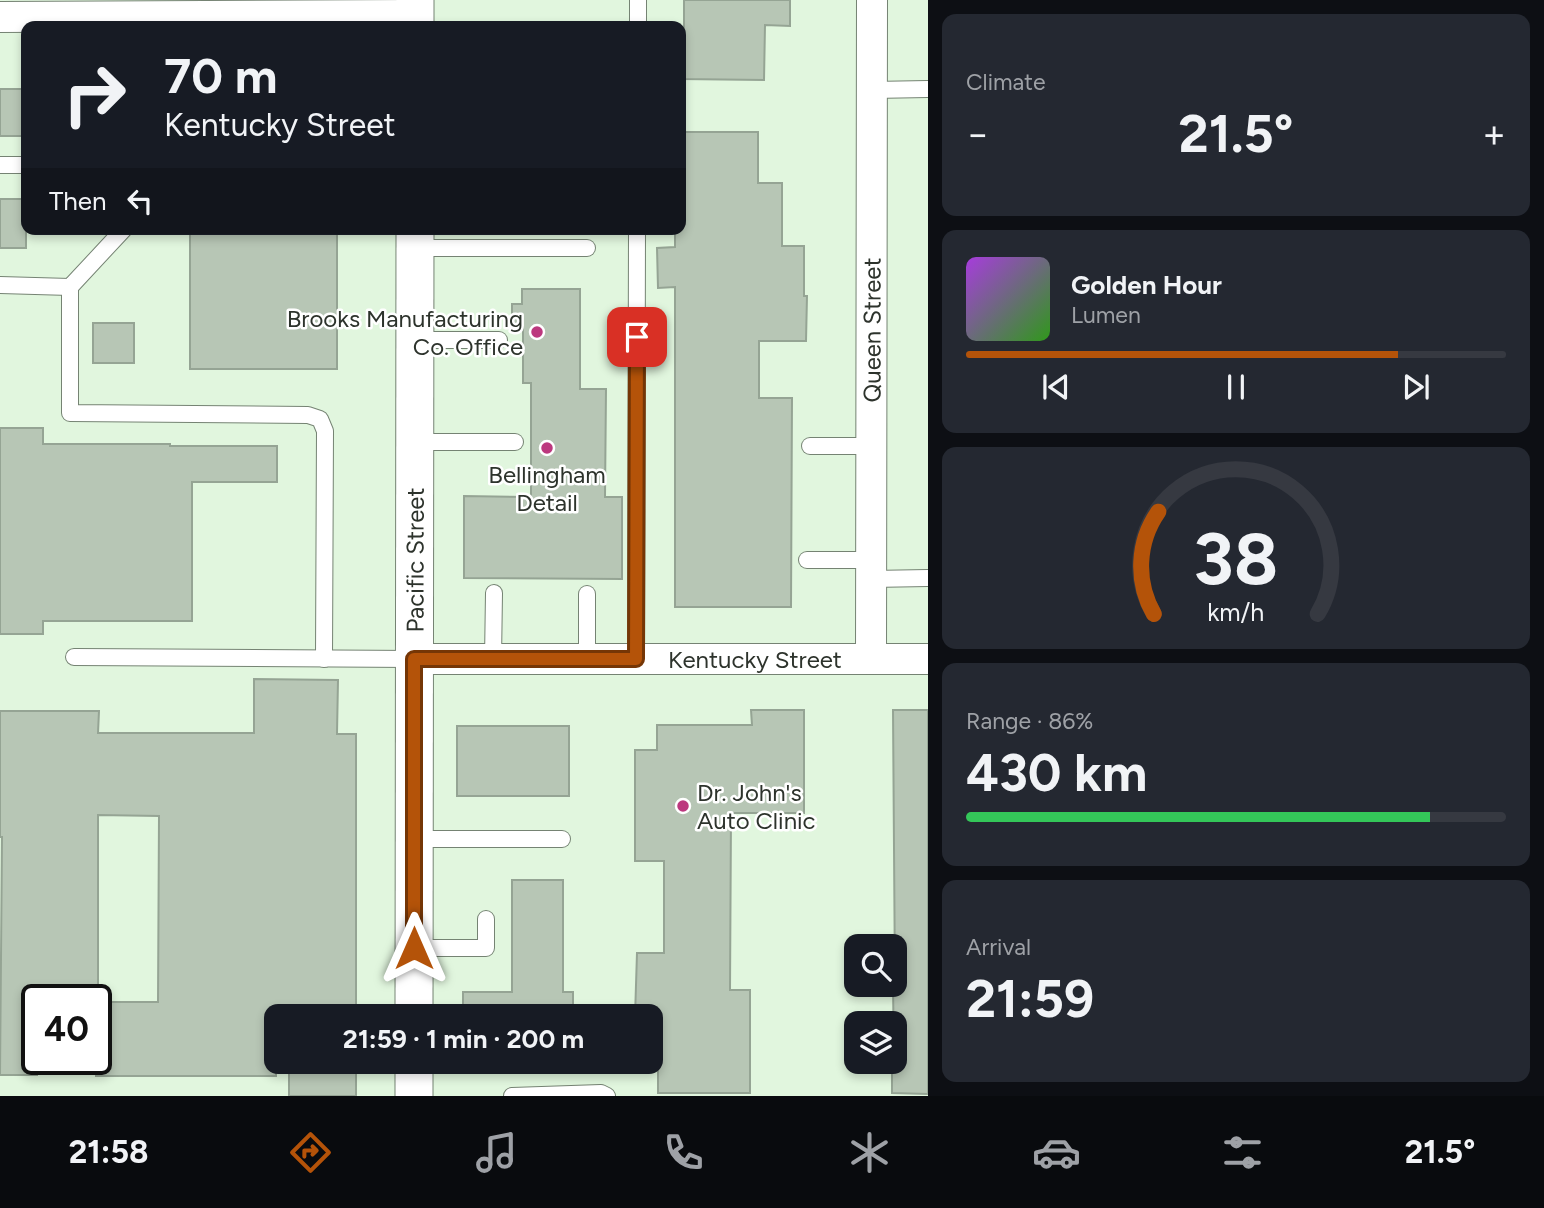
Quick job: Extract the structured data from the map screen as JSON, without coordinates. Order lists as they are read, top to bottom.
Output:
{
  "streets": {
    "street": ["Queen Street", "Pacific Street", "Kentucky Street"]
  },
  "crossings": [
    ["Queen Street", "Kentucky Street"],
    ["Pacific Street", "Kentucky Street"]
  ],
  "places": ["Brooks Manufacturing Co. Office", "Bellingham Detail", "Dr. John's Auto Clinic"],
  "page": {
    "tile": [
      "Climate",
      ["Range · 86%", "430 km"],
      ["Arrival", "21:59"]
    ],
    "turn": ["70 m", "Kentucky Street"],
    "heat": ["−", "21.5°", "+"],
    "then": "Then",
    "song": ["Golden Hour", "Lumen"],
    "limit": "40",
    "trip": "21:59 · 1 min · 200 m",
    "tabs": ["21:58", "21.5°"],
    "gauge": ["38", "km/h"]
  }
}
